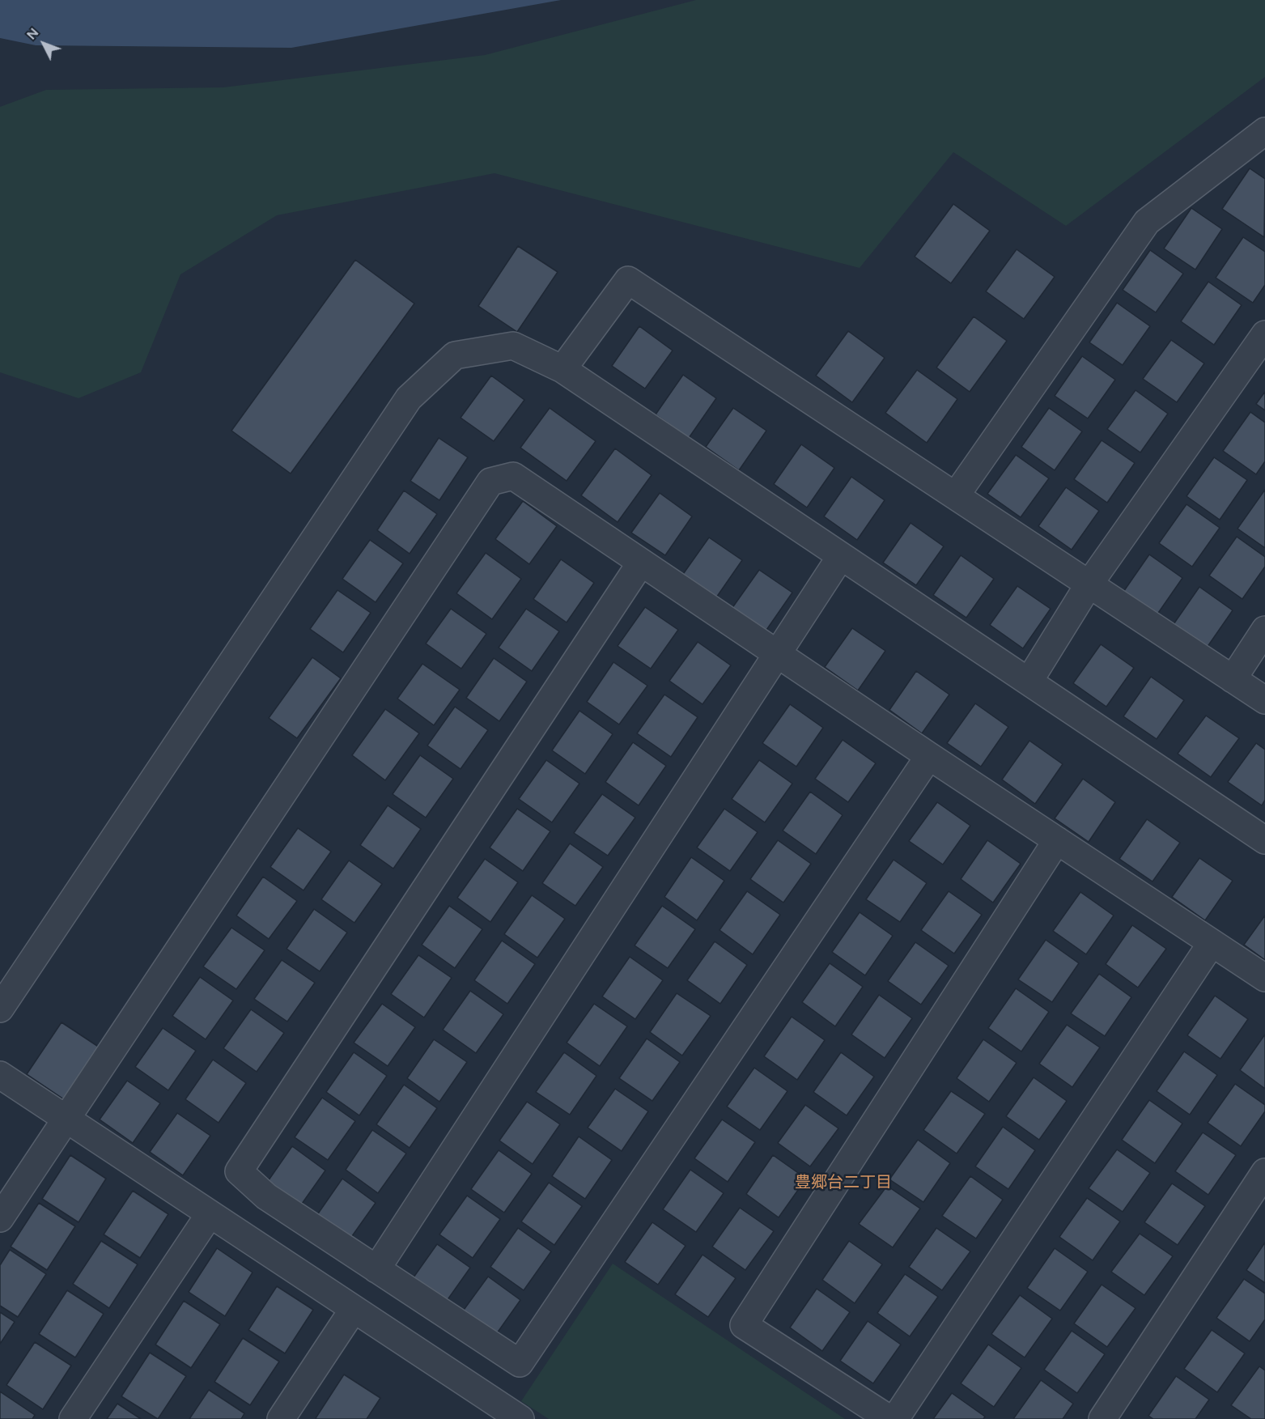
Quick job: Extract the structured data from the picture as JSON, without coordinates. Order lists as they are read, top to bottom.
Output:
{
  "districts": ["豊郷台二丁目"],
  "north": "top left"
}
